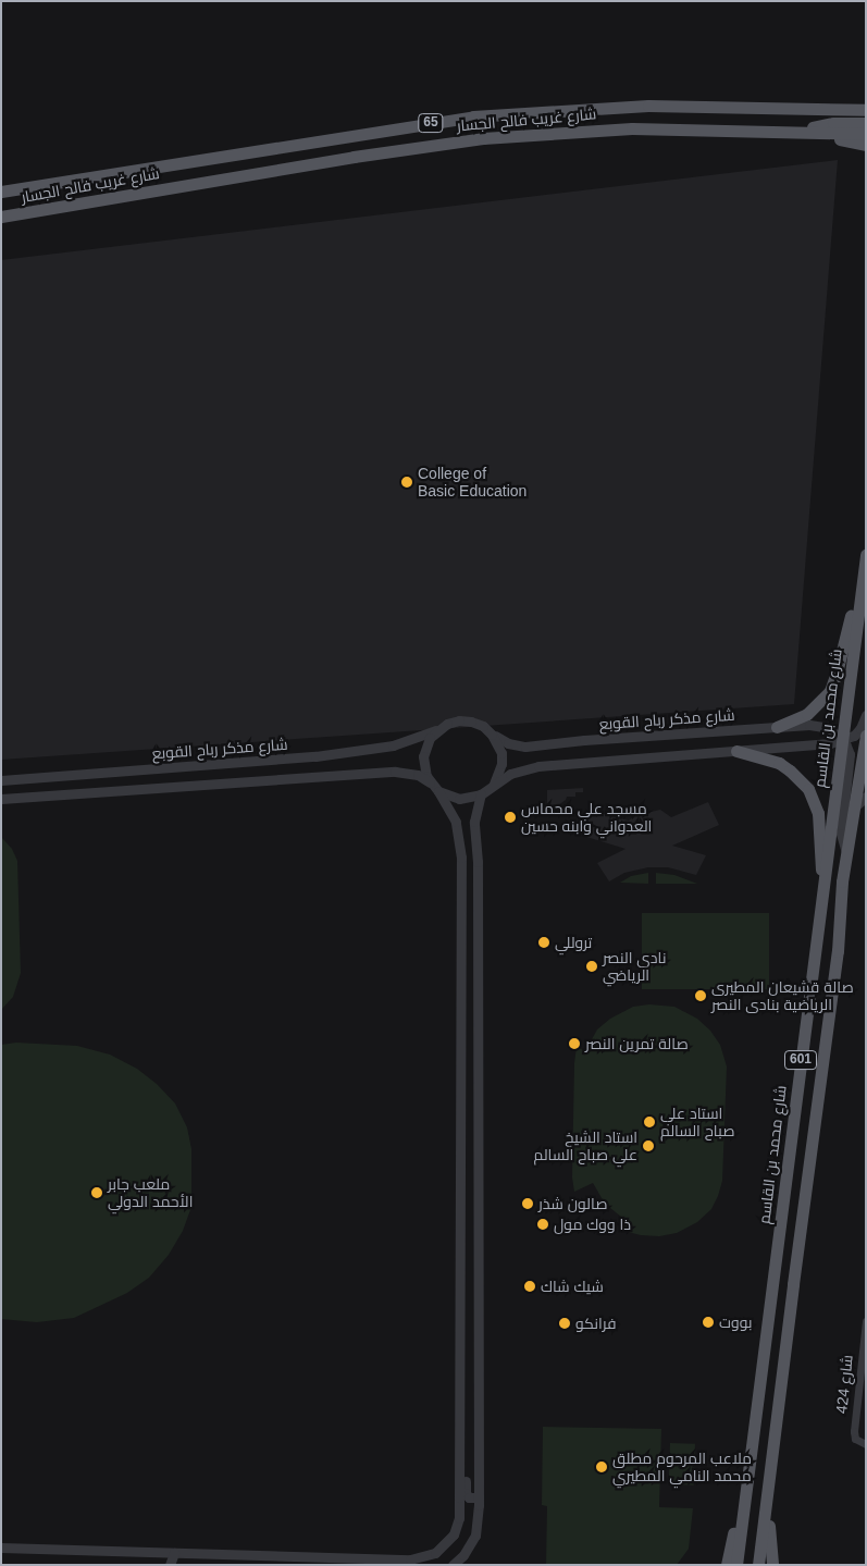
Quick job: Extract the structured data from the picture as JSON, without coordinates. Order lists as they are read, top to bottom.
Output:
{
  "streets": {
    "main road": [
      "شارع غريب فالح الجسار",
      "65",
      "شارع محمد بن القاسم",
      "601"
    ],
    "street": ["شارع مذكر رباح القوبع", "شارع 424"]
  },
  "crossings": [
    ["شارع محمد بن القاسم", "شارع مذكر رباح القوبع"]
  ],
  "places": [
    "College of Basic Education",
    "مسجد علي محماس العدواني وابنه حسين",
    "تروللي",
    "نادي النصر الرياضي",
    "صالة قشيعان المطيرى الرياضية بنادى النصر",
    "صالة تمرين النصر",
    "استاد علي صباح السالم",
    "استاد الشيخ علي صباح السالم",
    "ملعب جابر الأحمد الدولي",
    "صالون شذر",
    "ذا ووك مول",
    "شيك شاك",
    "بووت",
    "فرانكو",
    "ملاعب المرحوم مطلق محمد النامي المطيري"
  ]
}
